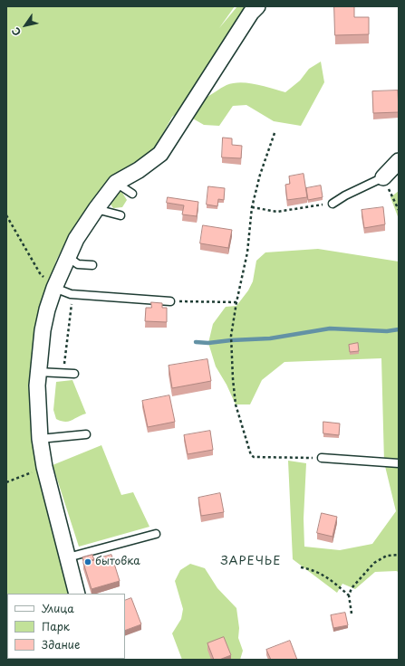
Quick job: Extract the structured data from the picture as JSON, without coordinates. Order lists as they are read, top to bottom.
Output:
{
  "districts": ["ЗАРЕЧЬЕ"],
  "places": ["бытовка"],
  "legend": ["Улица", "Парк", "Здание"],
  "north": "bottom left"
}
